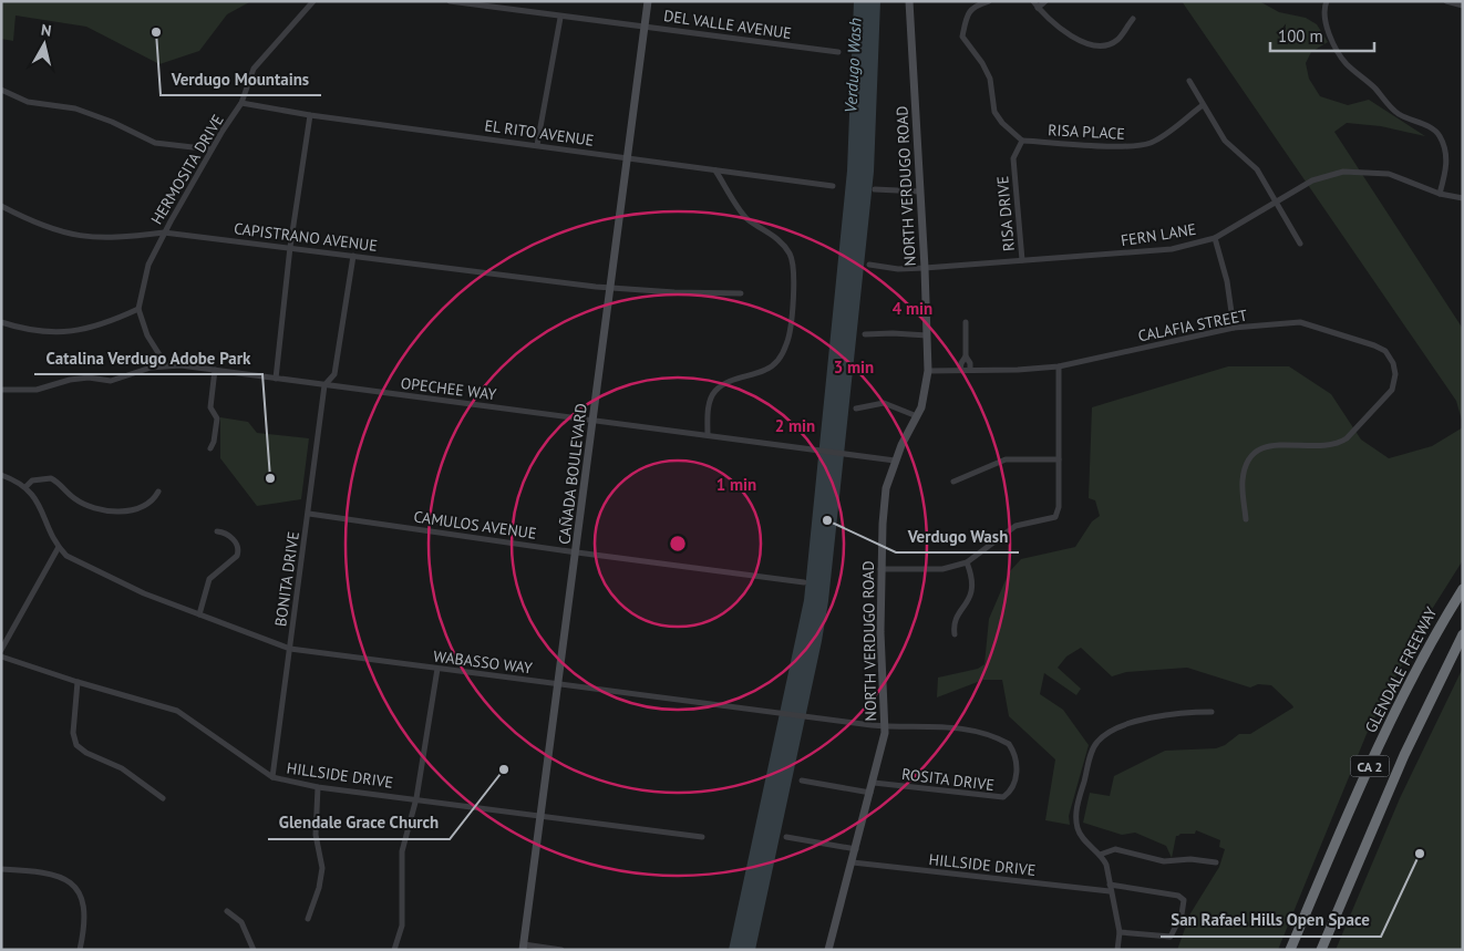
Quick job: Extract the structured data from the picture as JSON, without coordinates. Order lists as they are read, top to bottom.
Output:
{
  "streets": {
    "highway": ["GLENDALE FREEWAY", "CA 2"],
    "main road": ["NORTH VERDUGO ROAD", "CAÑADA BOULEVARD"],
    "street": [
      "DEL VALLE AVENUE",
      "RISA PLACE",
      "EL RITO AVENUE",
      "HERMOSITA DRIVE",
      "RISA DRIVE",
      "FERN LANE",
      "CAPISTRANO AVENUE",
      "CALAFIA STREET",
      "OPECHEE WAY",
      "CAMULOS AVENUE",
      "BONITA DRIVE",
      "WABASSO WAY",
      "HILLSIDE DRIVE",
      "ROSITA DRIVE"
    ]
  },
  "crossings": [
    ["DEL VALLE AVENUE", "CAÑADA BOULEVARD"],
    ["RISA PLACE", "RISA DRIVE"],
    ["EL RITO AVENUE", "HERMOSITA DRIVE"],
    ["EL RITO AVENUE", "CAÑADA BOULEVARD"],
    ["HERMOSITA DRIVE", "CAPISTRANO AVENUE"],
    ["NORTH VERDUGO ROAD", "FERN LANE"],
    ["NORTH VERDUGO ROAD", "CALAFIA STREET"],
    ["NORTH VERDUGO ROAD", "OPECHEE WAY"],
    ["NORTH VERDUGO ROAD", "WABASSO WAY"],
    ["NORTH VERDUGO ROAD", "HILLSIDE DRIVE"],
    ["NORTH VERDUGO ROAD", "ROSITA DRIVE"],
    ["RISA DRIVE", "FERN LANE"],
    ["CAPISTRANO AVENUE", "CAÑADA BOULEVARD"],
    ["OPECHEE WAY", "CAÑADA BOULEVARD"],
    ["OPECHEE WAY", "BONITA DRIVE"],
    ["CAÑADA BOULEVARD", "CAMULOS AVENUE"],
    ["CAÑADA BOULEVARD", "WABASSO WAY"],
    ["CAÑADA BOULEVARD", "HILLSIDE DRIVE"],
    ["CAMULOS AVENUE", "BONITA DRIVE"],
    ["BONITA DRIVE", "WABASSO WAY"],
    ["BONITA DRIVE", "HILLSIDE DRIVE"],
    ["WABASSO WAY", "ROSITA DRIVE"]
  ],
  "water": ["Verdugo Wash"],
  "places": [
    "Verdugo Mountains",
    "Catalina Verdugo Adobe Park",
    "Verdugo Wash",
    "Glendale Grace Church",
    "San Rafael Hills Open Space"
  ],
  "scale_bar": "100 m",
  "north": "top",
  "rings": [
    "4 min",
    "3 min",
    "2 min",
    "1 min"
  ]
}
